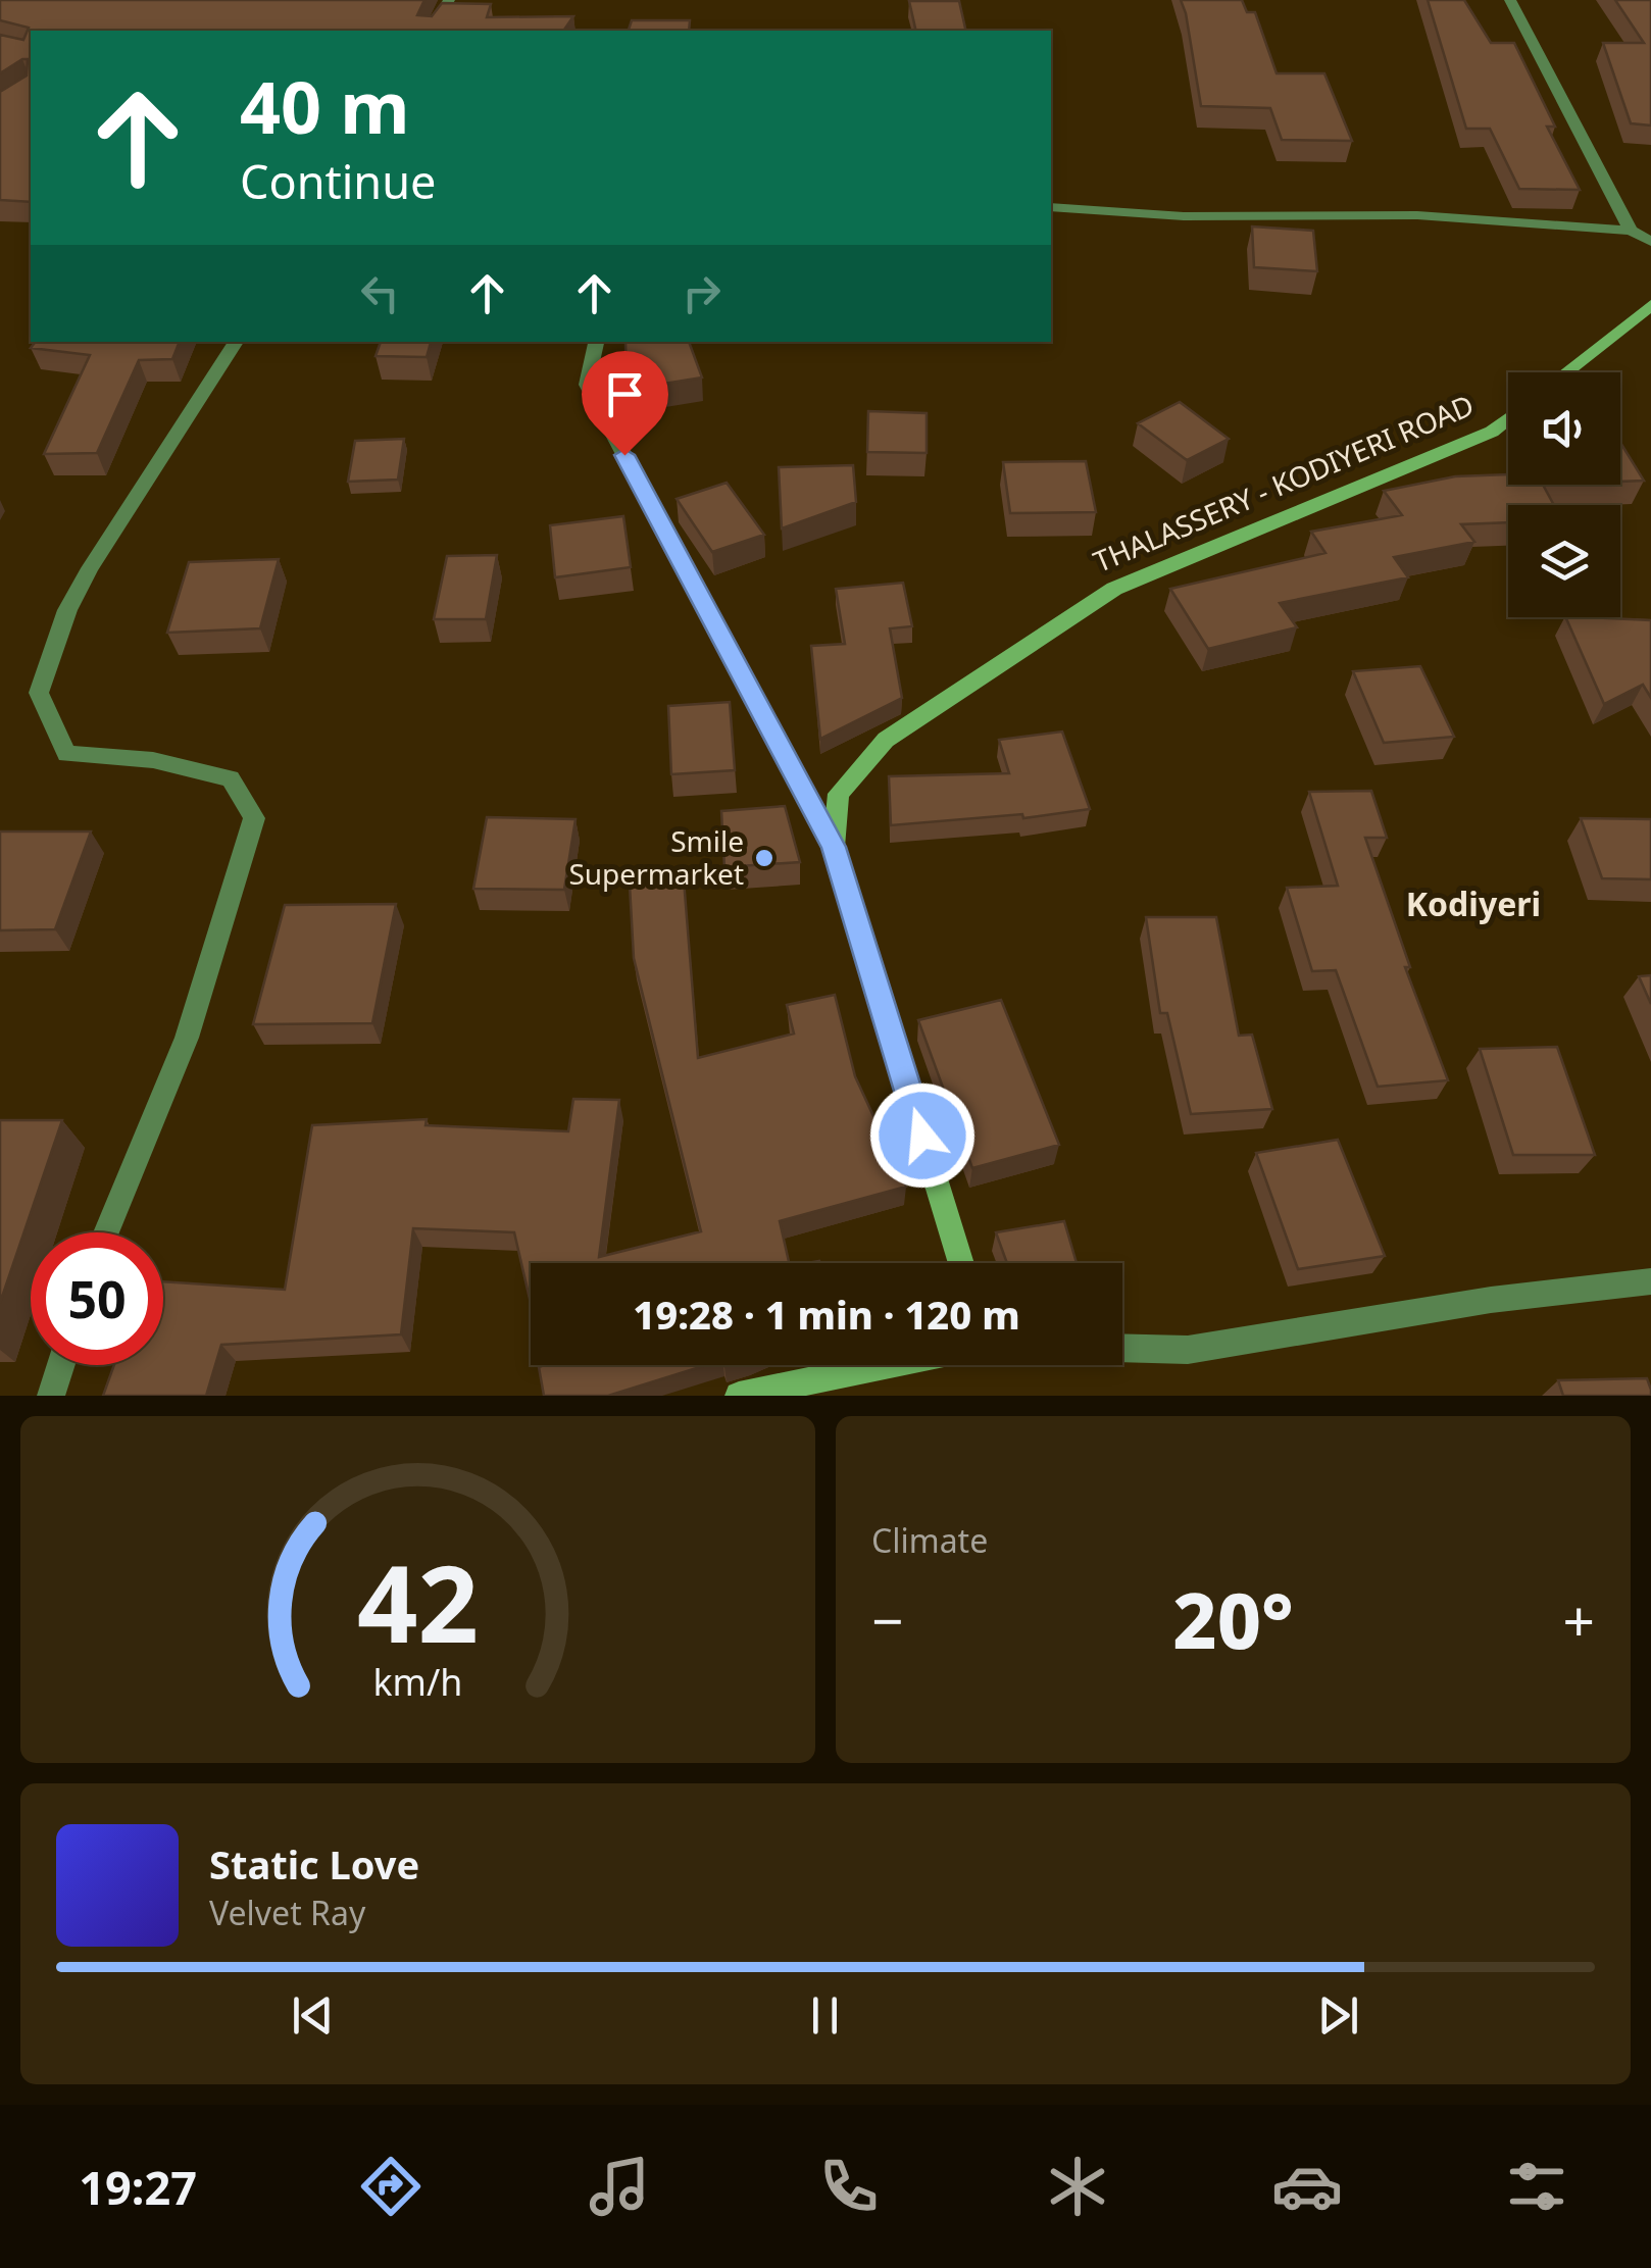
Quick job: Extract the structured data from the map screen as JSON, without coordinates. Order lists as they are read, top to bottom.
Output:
{
  "streets": {
    "main road": ["THALASSERY - KODIYERI ROAD"]
  },
  "districts": ["Kodiyeri"],
  "places": ["Smile Supermarket"],
  "page": {
    "turn": ["40 m", "Continue"],
    "limit": "50",
    "trip": "19:28 · 1 min · 120 m",
    "tile": "Climate",
    "heat": ["−", "20°", "+"],
    "song": ["Static Love", "Velvet Ray"],
    "tabs": "19:27",
    "gauge": ["42", "km/h"]
  }
}
